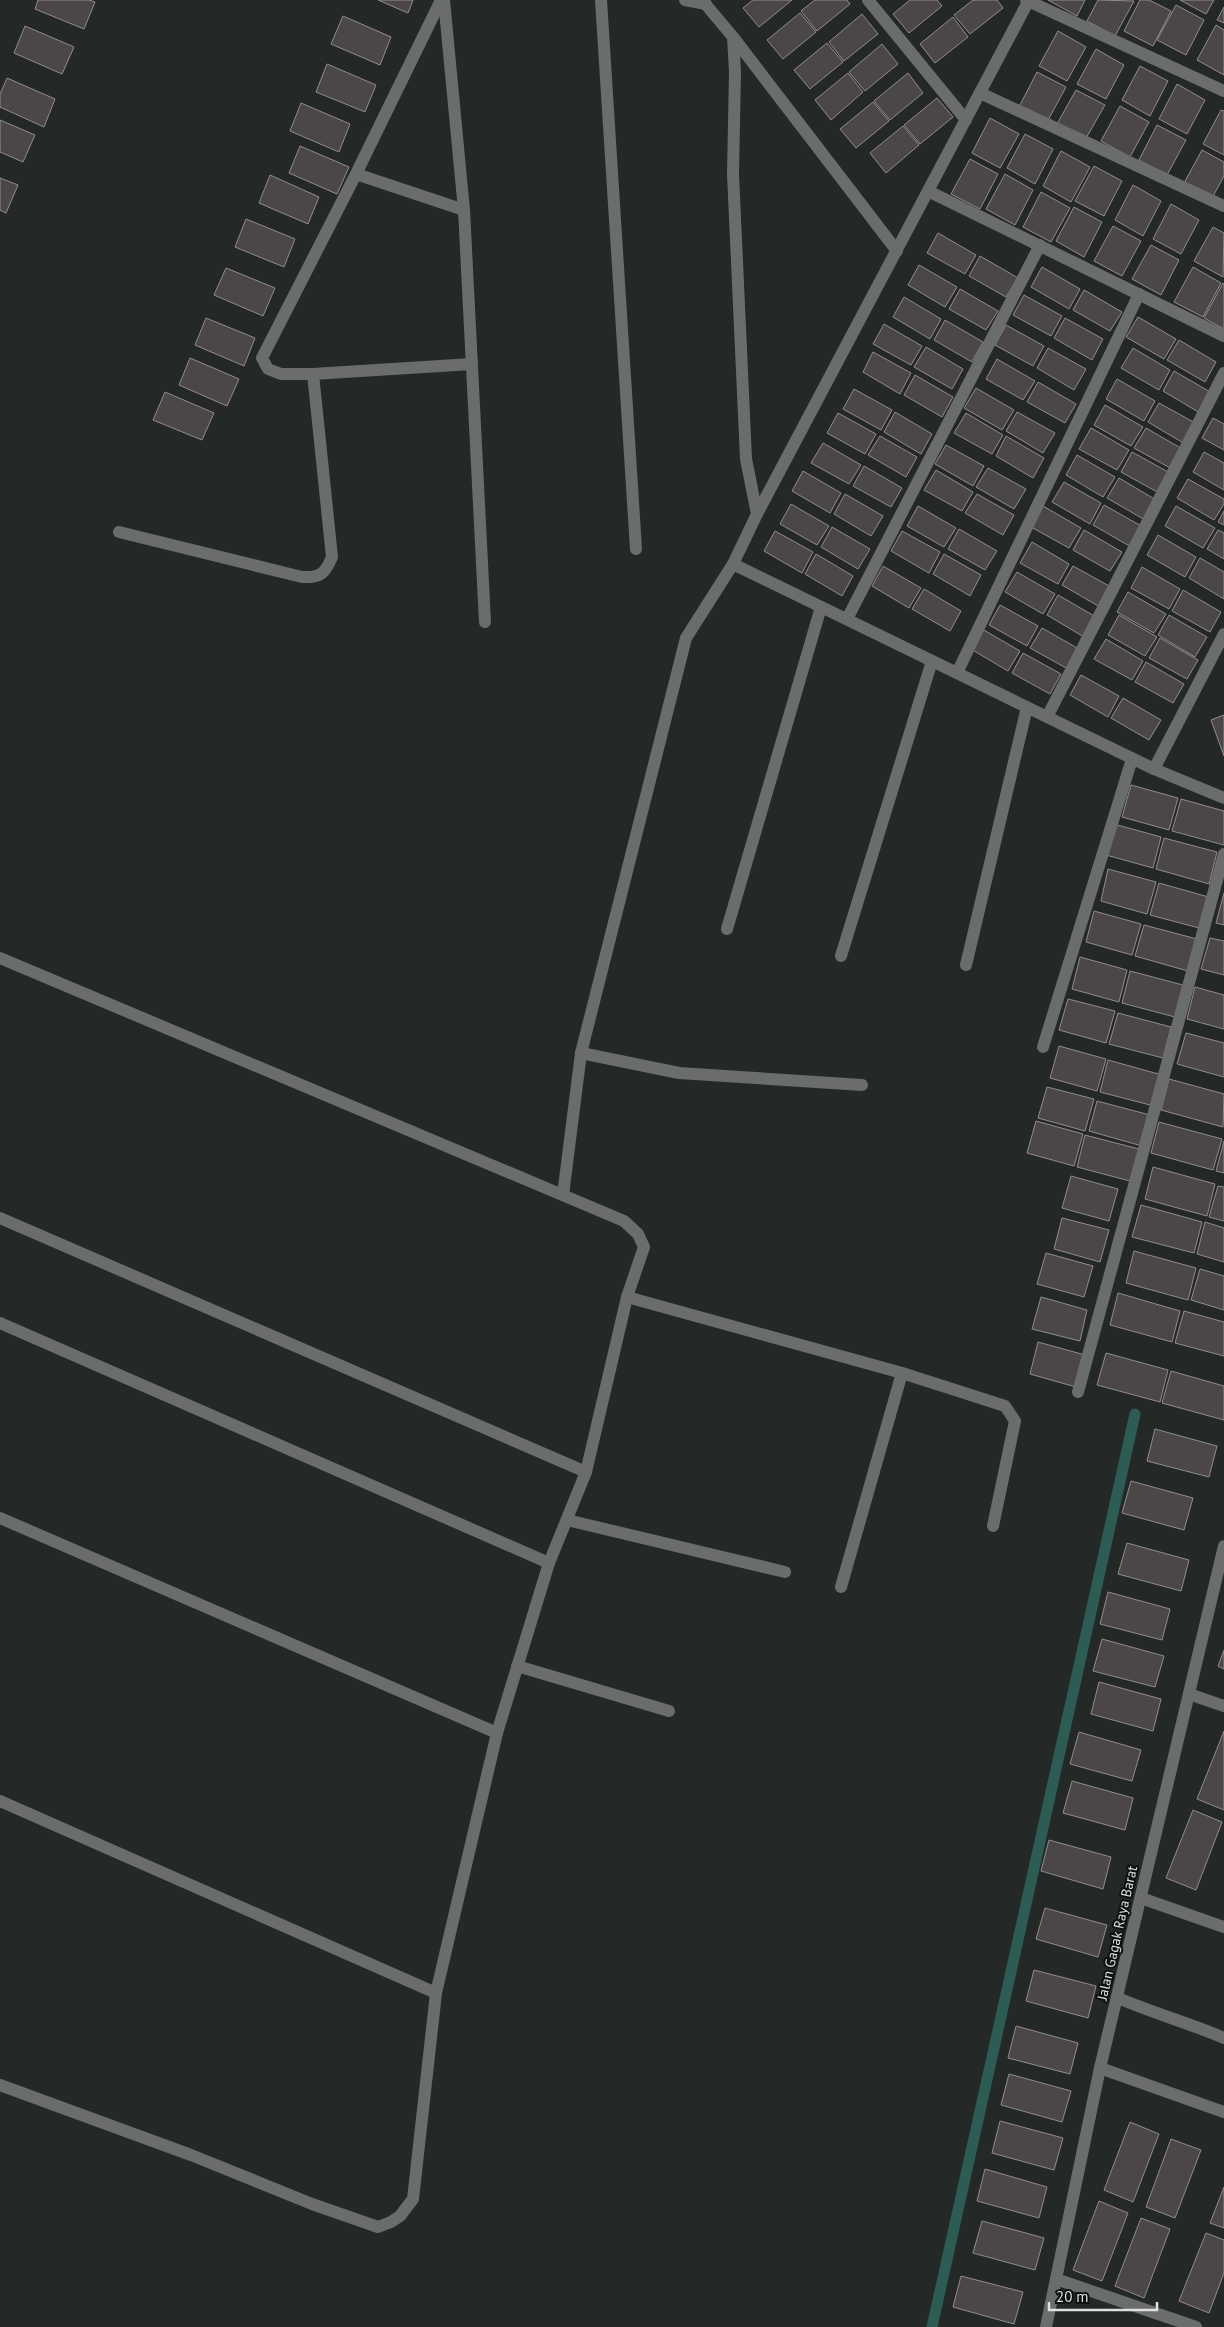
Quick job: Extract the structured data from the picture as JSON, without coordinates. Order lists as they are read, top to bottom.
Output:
{
  "streets": {
    "street": ["Jalan Gagak Raya Barat"]
  },
  "scale_bar": "20 m"
}
